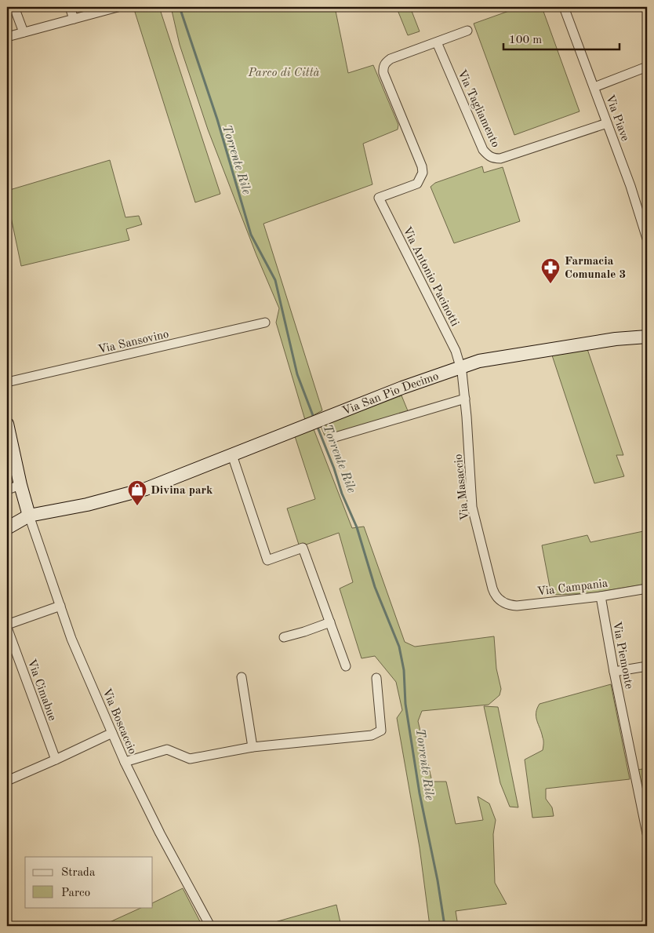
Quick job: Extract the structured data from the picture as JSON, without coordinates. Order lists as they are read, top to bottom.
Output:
{
  "streets": {
    "street": [
      "Via Tagliamento",
      "Via Piave",
      "Via Antonio Pacinotti",
      "Via Sansovino",
      "Via San Pio Decimo",
      "Via Masaccio",
      "Via Campania",
      "Via Piemonte",
      "Via Cimabue",
      "Via Boscaccio"
    ]
  },
  "crossings": [
    ["Via Tagliamento", "Via Piave"],
    ["Via Tagliamento", "Via Antonio Pacinotti"],
    ["Via Antonio Pacinotti", "Via San Pio Decimo"],
    ["Via Antonio Pacinotti", "Via Masaccio"],
    ["Via San Pio Decimo", "Via Masaccio"],
    ["Via San Pio Decimo", "Via Boscaccio"],
    ["Via Masaccio", "Via Campania"],
    ["Via Campania", "Via Piemonte"]
  ],
  "water": ["Torrente Rile"],
  "parks": ["Parco di Città"],
  "places": {
    "pharmacy": ["Farmacia Comunale 3"],
    "shop": ["Divina park"]
  },
  "legend": ["Strada", "Parco"],
  "scale_bar": "100 m"
}
